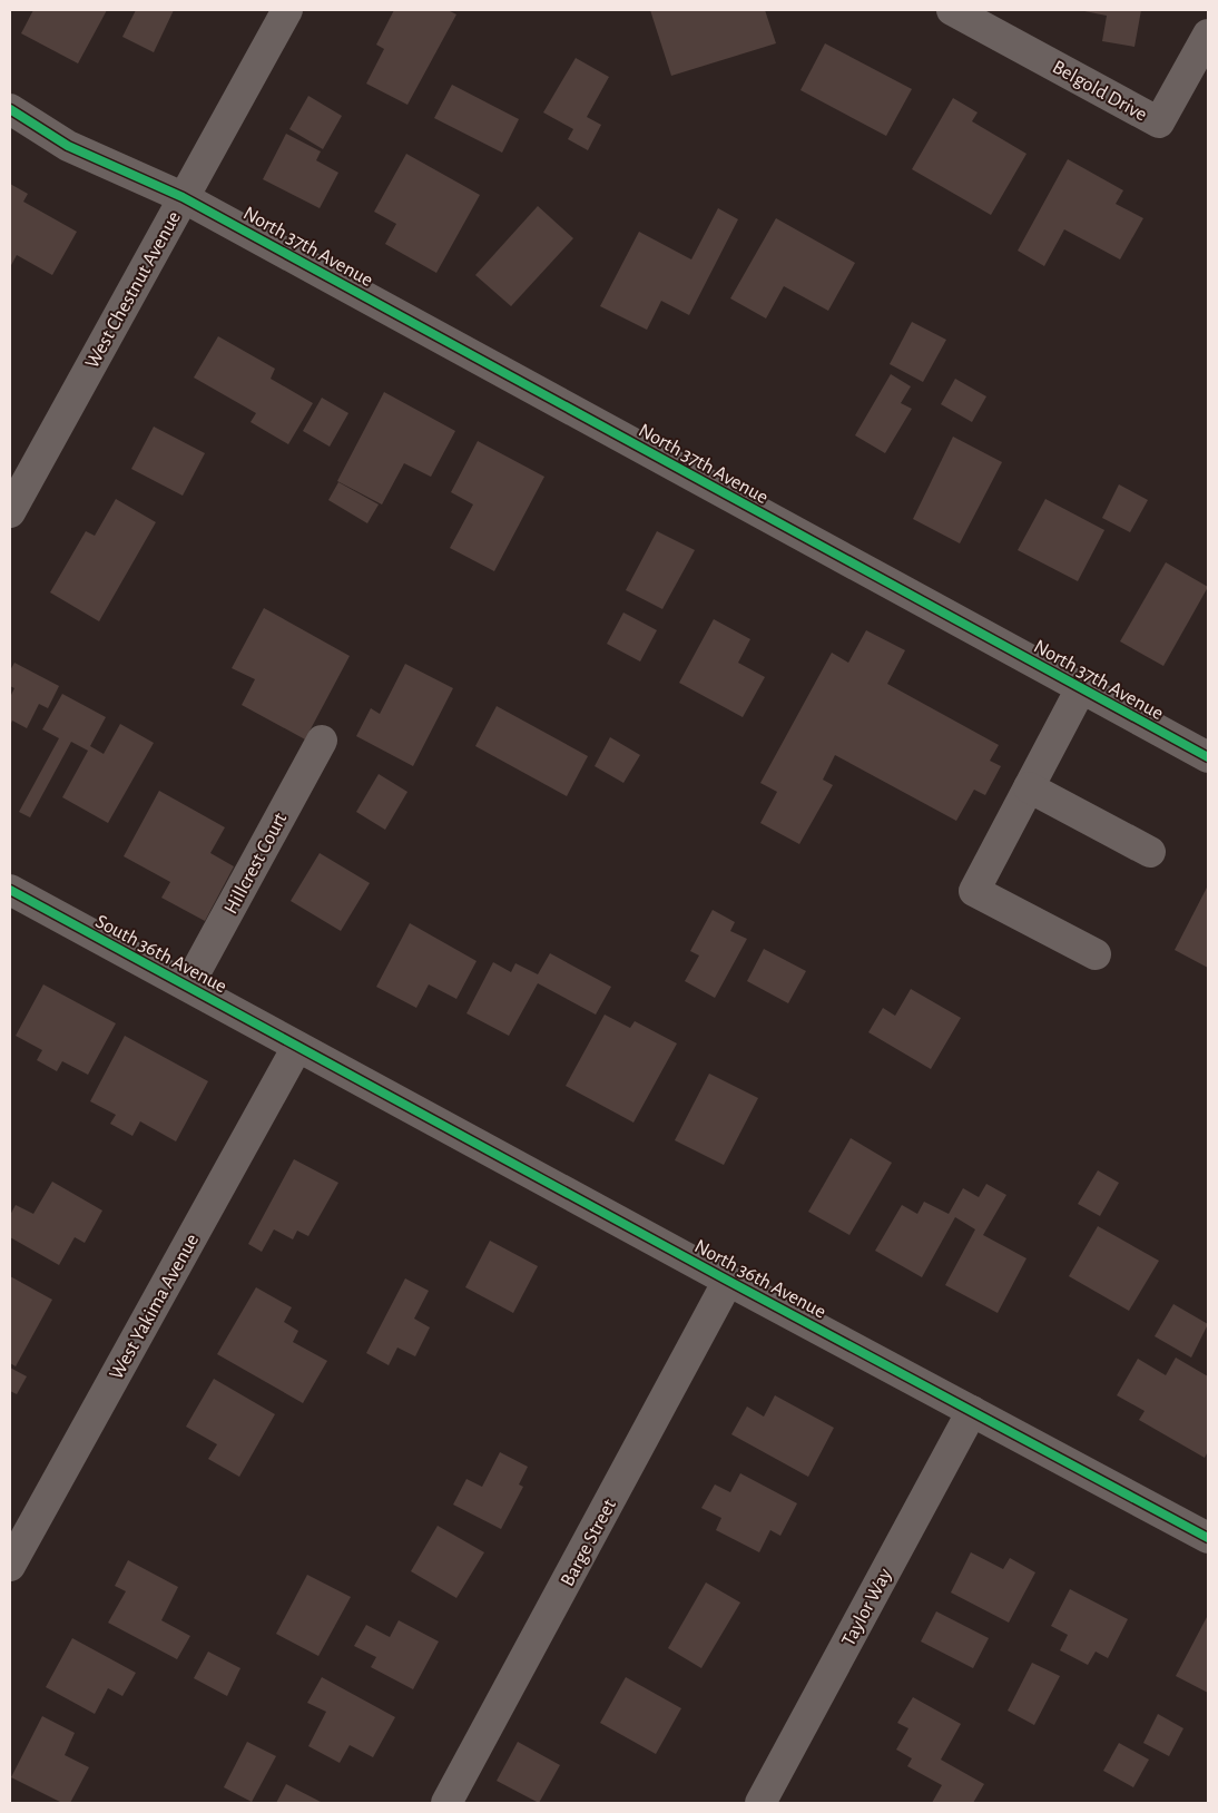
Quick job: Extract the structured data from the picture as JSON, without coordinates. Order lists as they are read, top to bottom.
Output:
{
  "streets": {
    "street": [
      "Belgold Drive",
      "North 37th Avenue",
      "West Chestnut Avenue",
      "Hillcrest Court",
      "South 36th Avenue",
      "North 36th Avenue",
      "West Yakima Avenue",
      "Barge Street",
      "Taylor Way"
    ]
  },
  "crossings": [
    ["North 37th Avenue", "West Chestnut Avenue"],
    ["Hillcrest Court", "South 36th Avenue"],
    ["South 36th Avenue", "North 36th Avenue"],
    ["South 36th Avenue", "West Yakima Avenue"],
    ["North 36th Avenue", "West Yakima Avenue"],
    ["North 36th Avenue", "Barge Street"],
    ["North 36th Avenue", "Taylor Way"]
  ]
}
